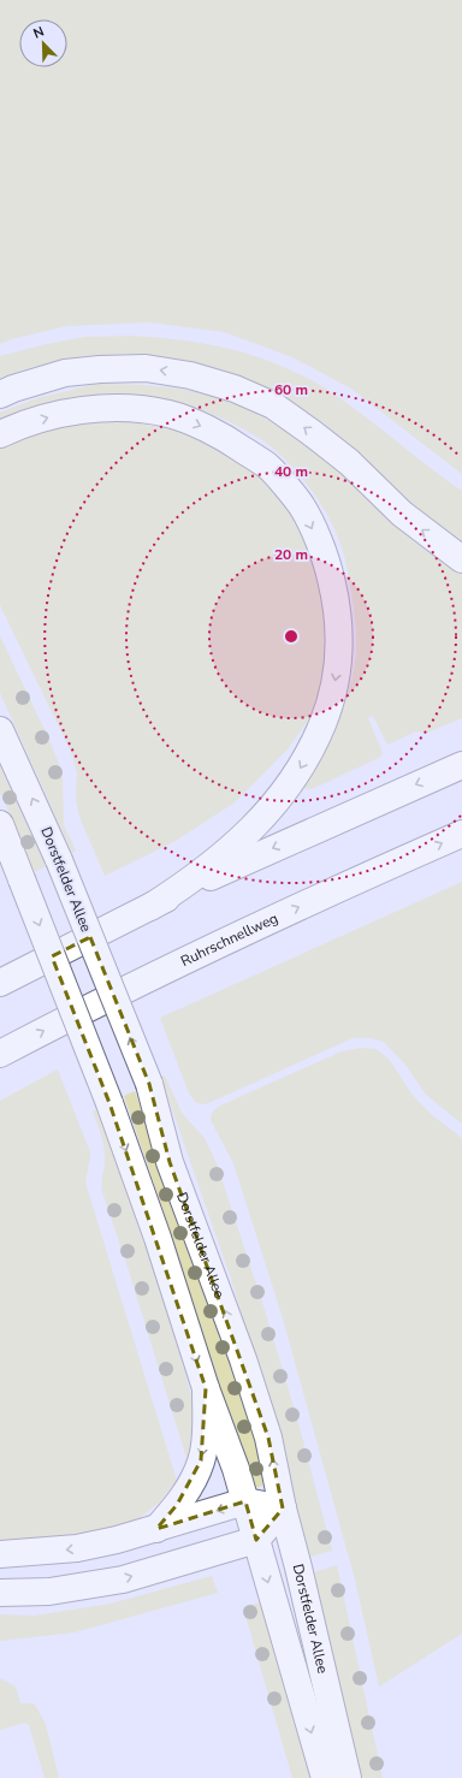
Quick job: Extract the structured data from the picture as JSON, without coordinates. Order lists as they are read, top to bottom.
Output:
{
  "streets": {
    "main road": ["Dorstfelder Allee", "Ruhrschnellweg"]
  },
  "north": "top left",
  "rings": ["60 m", "40 m", "20 m"]
}
